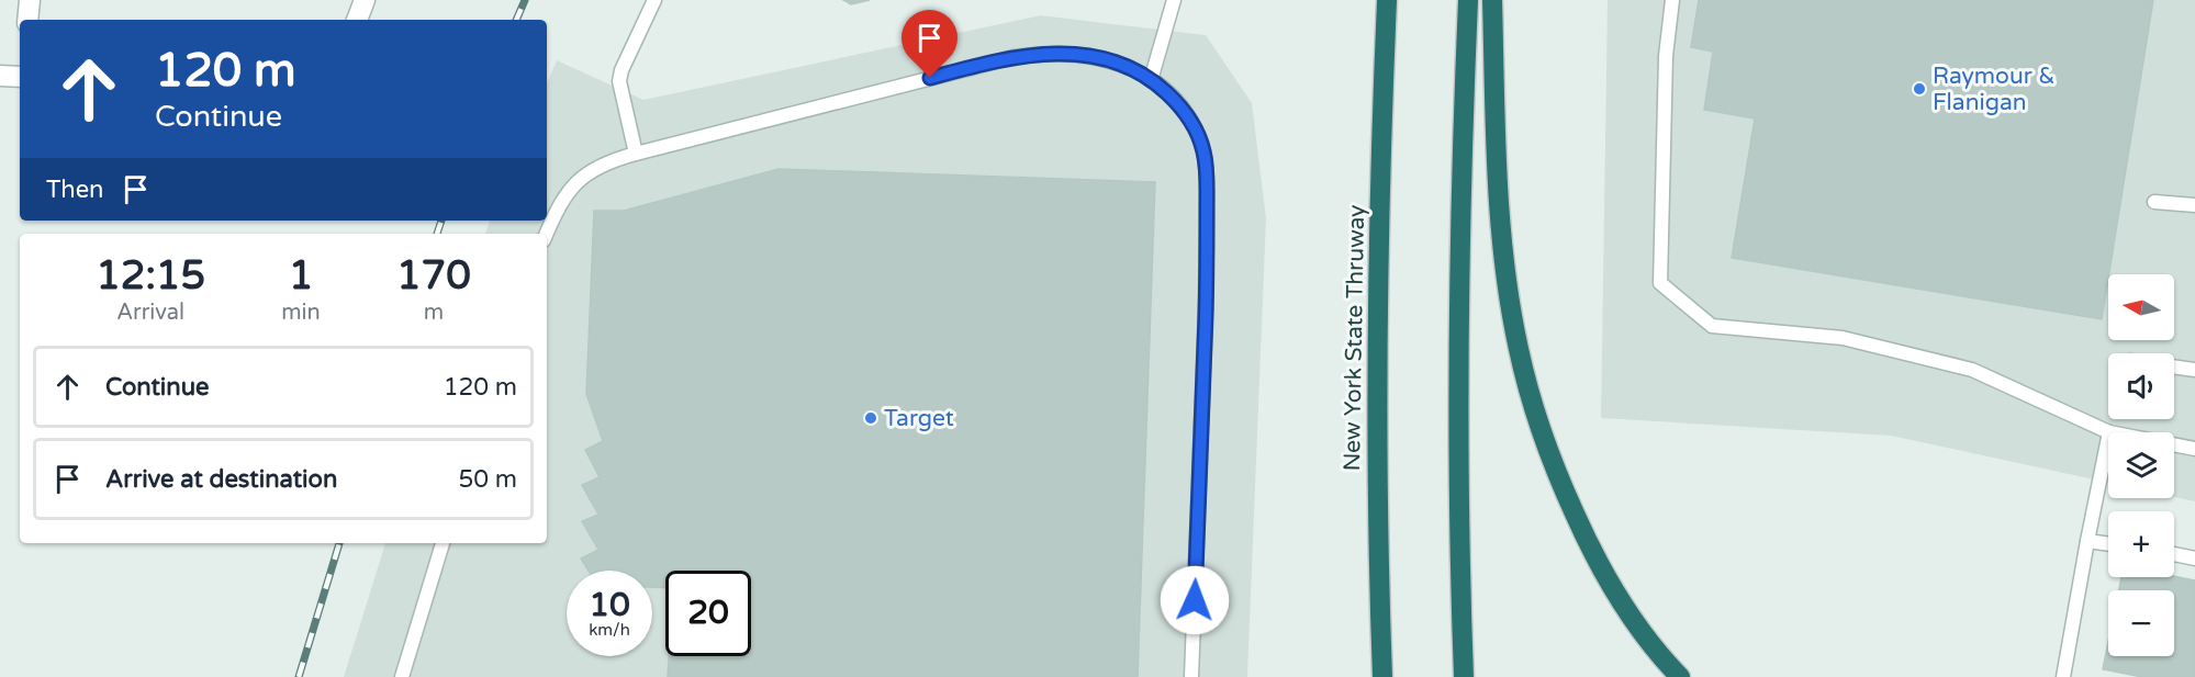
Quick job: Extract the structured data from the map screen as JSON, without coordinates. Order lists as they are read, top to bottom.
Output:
{
  "streets": {
    "highway": ["New York State Thruway"]
  },
  "places": ["Raymour & Flanigan", "Target"],
  "north": "left",
  "page": {
    "turn": ["120 m", "Continue"],
    "then": "Then",
    "eta": [
      "12:15",
      "Arrival",
      "1",
      "min",
      "170",
      "m"
    ],
    "map_buttons": ["+", "−"],
    "list": [
      {
        "name": "Continue",
        "value": "120 m"
      },
      {
        "name": "Arrive at destination",
        "value": "50 m"
      }
    ],
    "speed": "10 km/h",
    "limit": "20"
  }
}
